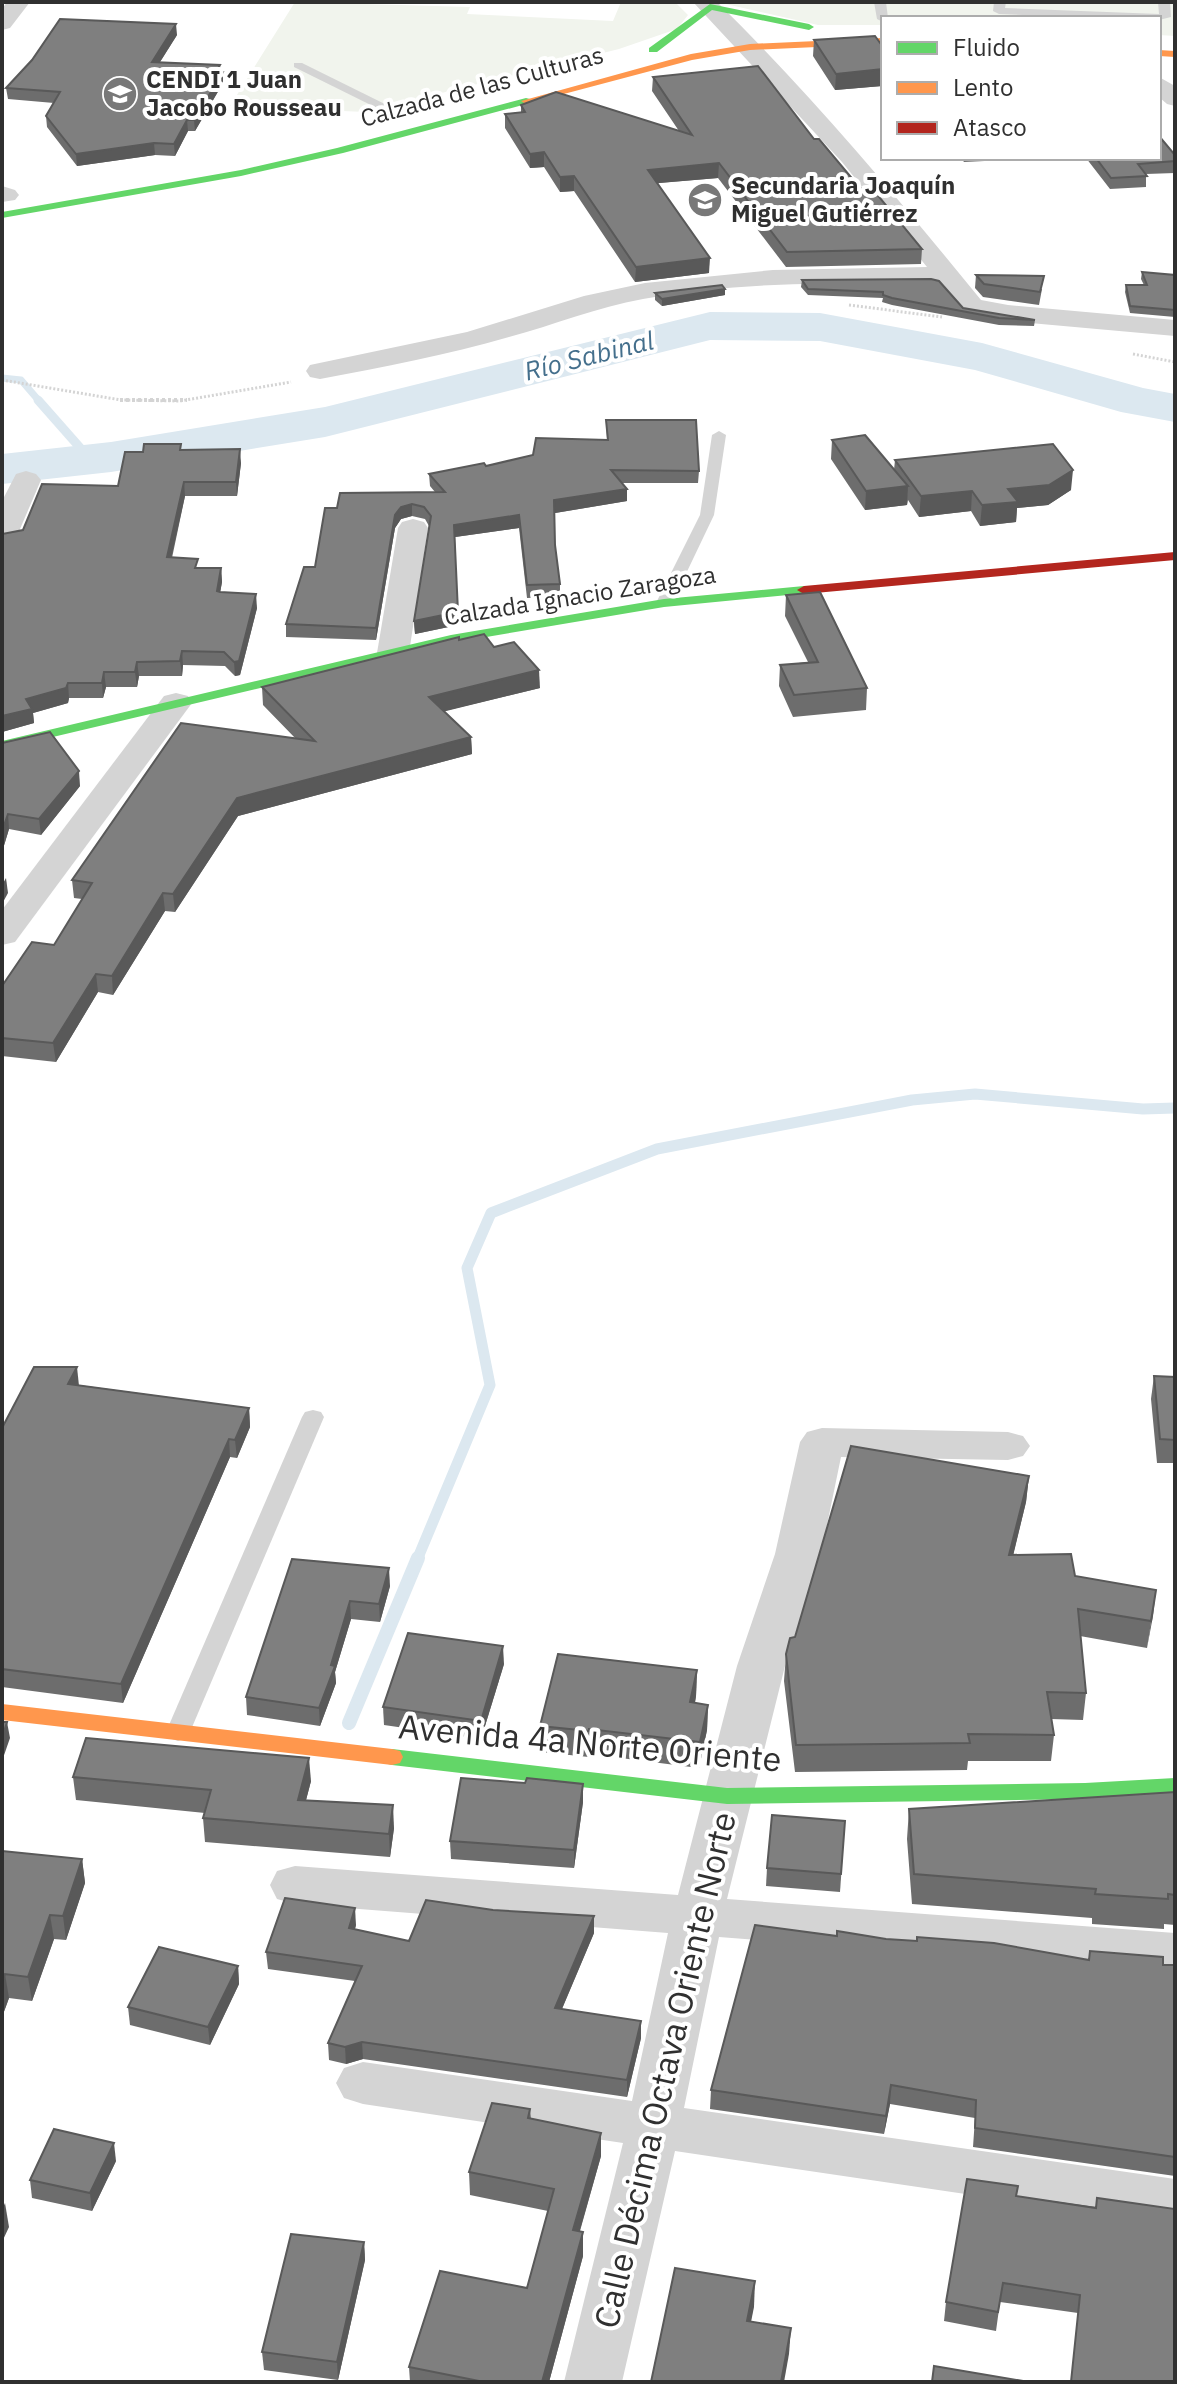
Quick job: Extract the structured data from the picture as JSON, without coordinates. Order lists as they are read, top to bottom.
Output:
{
  "streets": {
    "main road": ["Calzada de las Culturas", "Calzada Ignacio Zaragoza", "Avenida 4a Norte Oriente"],
    "street": ["Calle Décima Octava Oriente Norte"]
  },
  "crossings": [
    ["Avenida 4a Norte Oriente", "Calle Décima Octava Oriente Norte"]
  ],
  "water": ["Río Sabinal"],
  "places": {
    "school or university": ["CENDI 1 Juan Jacobo Rousseau", "Secundaria Joaquín Miguel Gutiérrez"]
  },
  "legend": ["Fluido", "Lento", "Atasco"]
}
